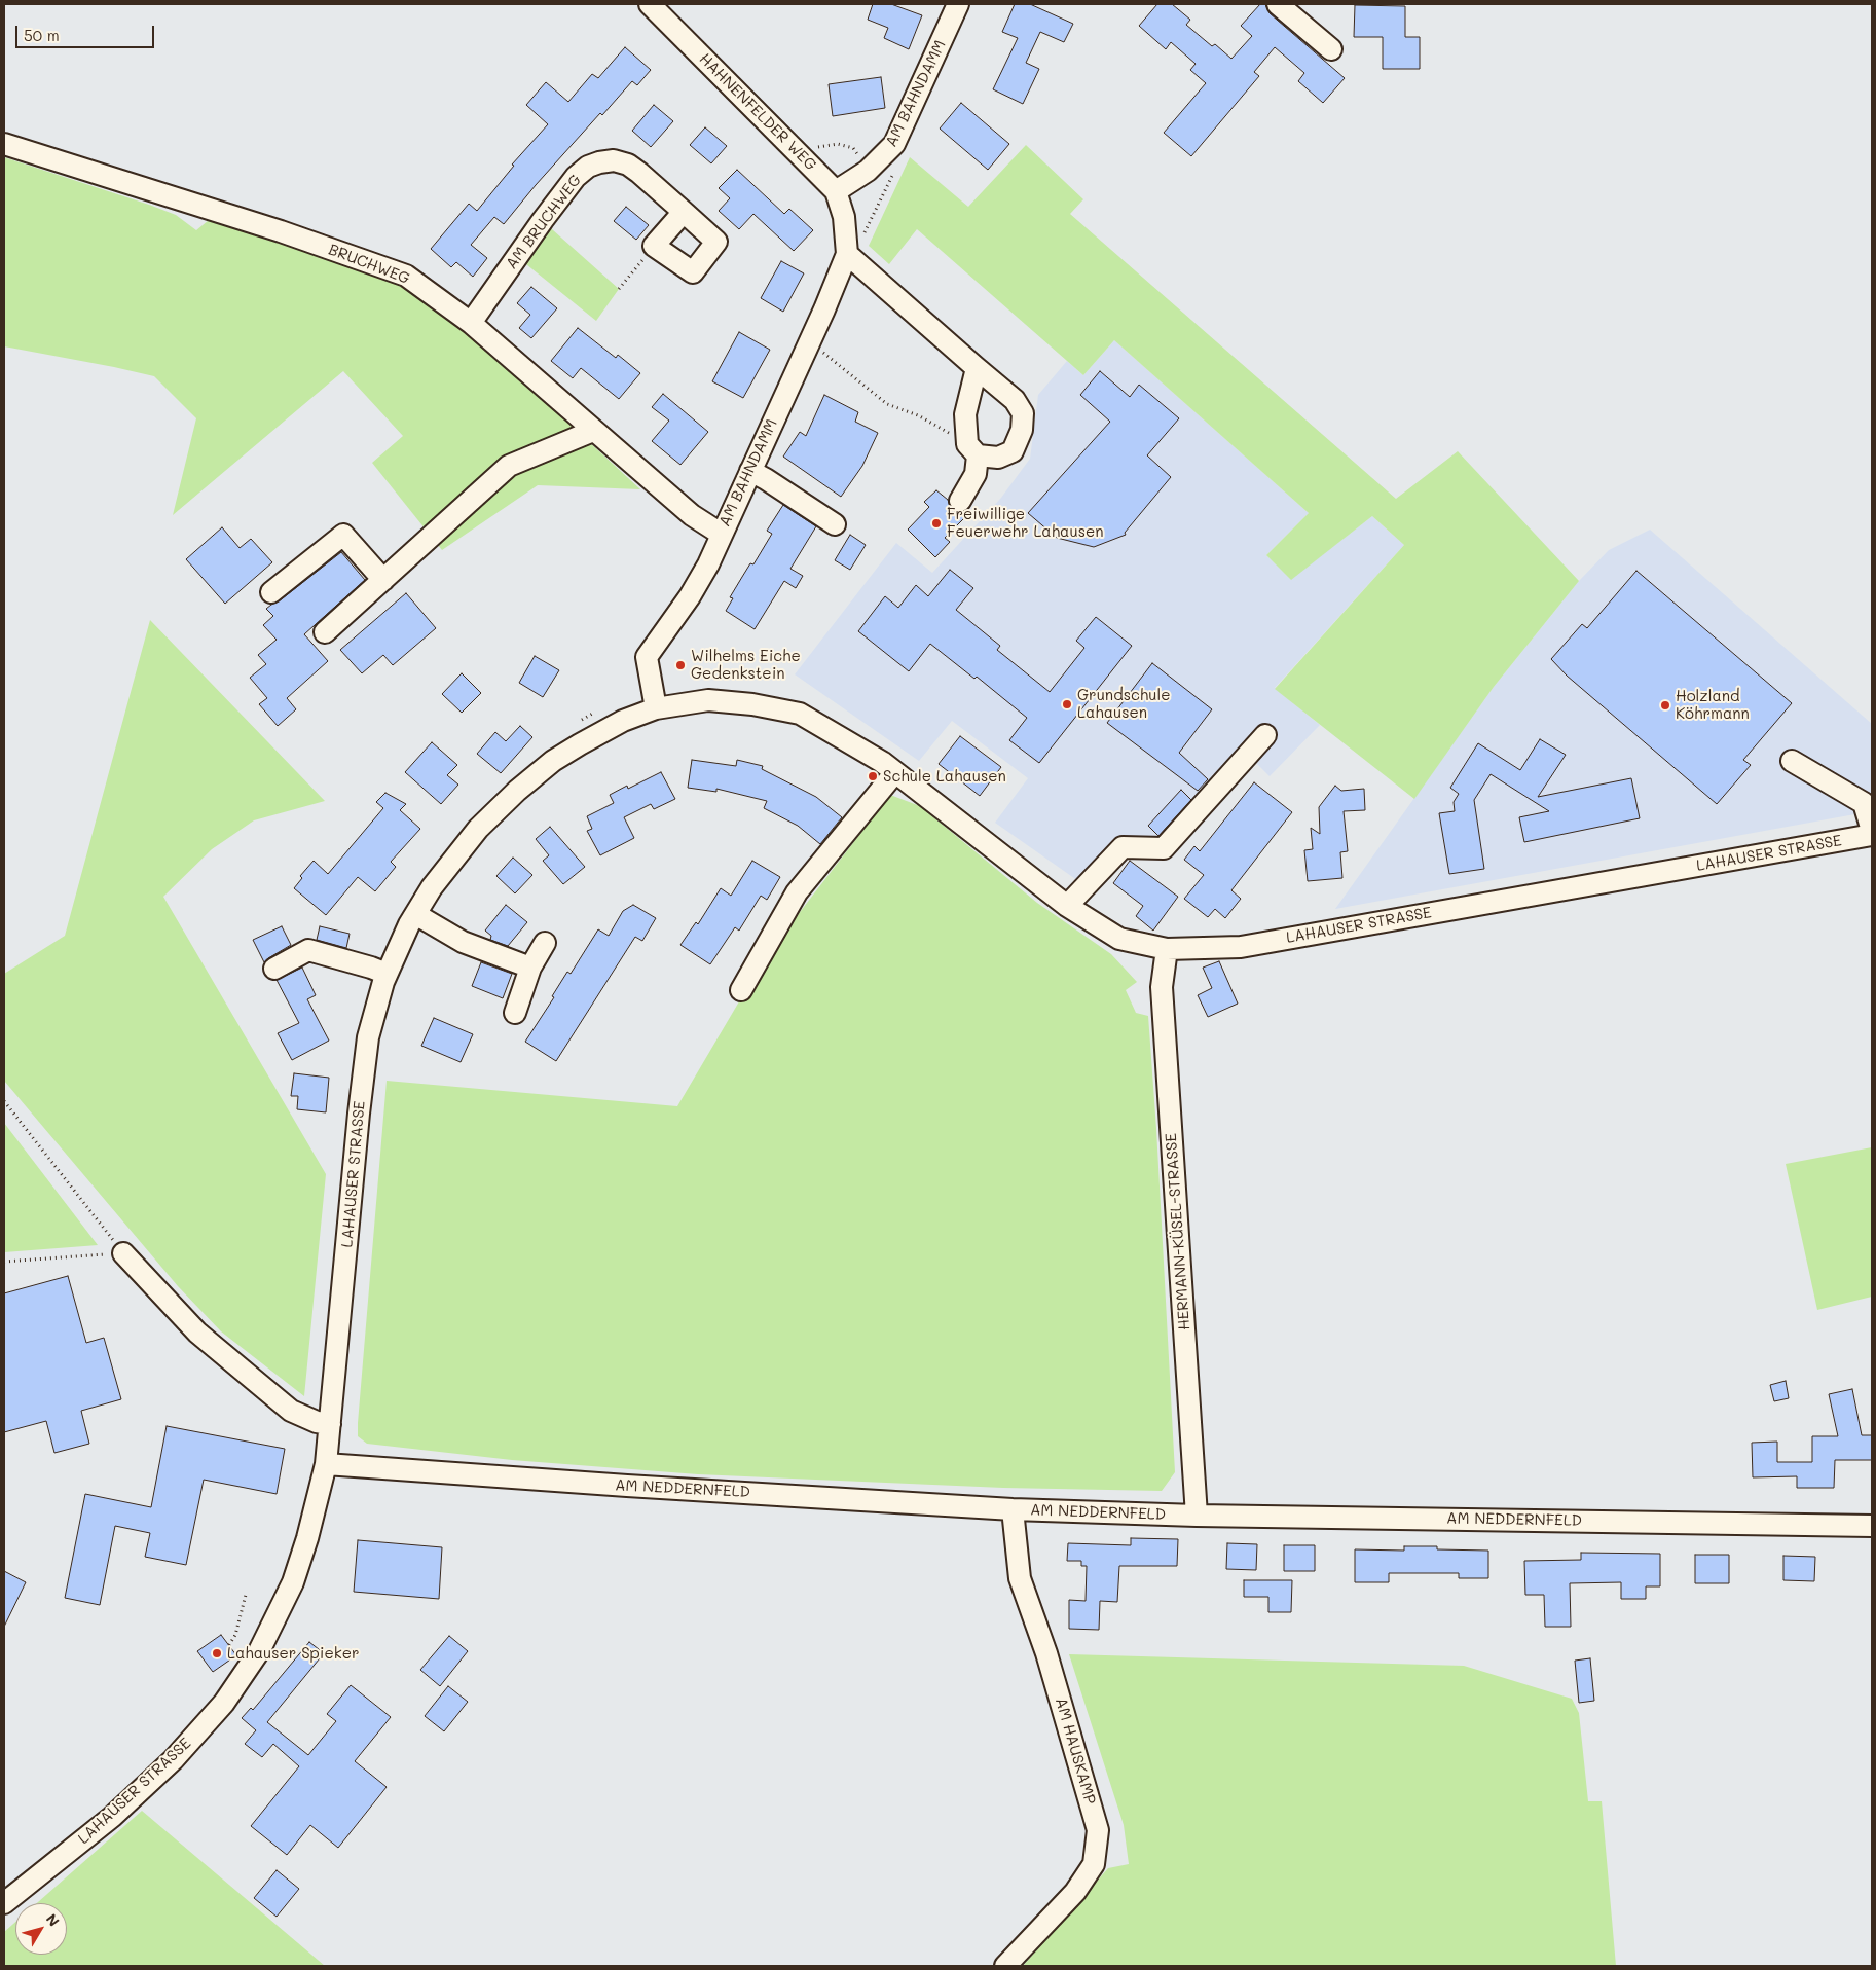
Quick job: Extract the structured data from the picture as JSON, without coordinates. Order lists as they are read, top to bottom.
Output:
{
  "streets": {
    "street": [
      "AM BAHNDAMM",
      "HAHNENFELDER WEG",
      "AM BRUCHWEG",
      "BRUCHWEG",
      "LAHAUSER STRASSE",
      "HERMANN-KÜSEL-STRASSE",
      "AM NEDDERNFELD",
      "AM HAUSKAMP"
    ]
  },
  "crossings": [
    ["AM BAHNDAMM", "HAHNENFELDER WEG"],
    ["AM BAHNDAMM", "BRUCHWEG"],
    ["AM BAHNDAMM", "LAHAUSER STRASSE"],
    ["AM BRUCHWEG", "BRUCHWEG"],
    ["LAHAUSER STRASSE", "HERMANN-KÜSEL-STRASSE"],
    ["LAHAUSER STRASSE", "AM NEDDERNFELD"],
    ["HERMANN-KÜSEL-STRASSE", "AM NEDDERNFELD"],
    ["AM NEDDERNFELD", "AM HAUSKAMP"]
  ],
  "places": [
    "Freiwillige Feuerwehr Lahausen",
    "Wilhelms Eiche Gedenkstein",
    "Grundschule Lahausen",
    "Holzland Köhrmann",
    "Schule Lahausen",
    "Lahauser Spieker"
  ],
  "scale_bar": "50 m",
  "north": "top right"
}
